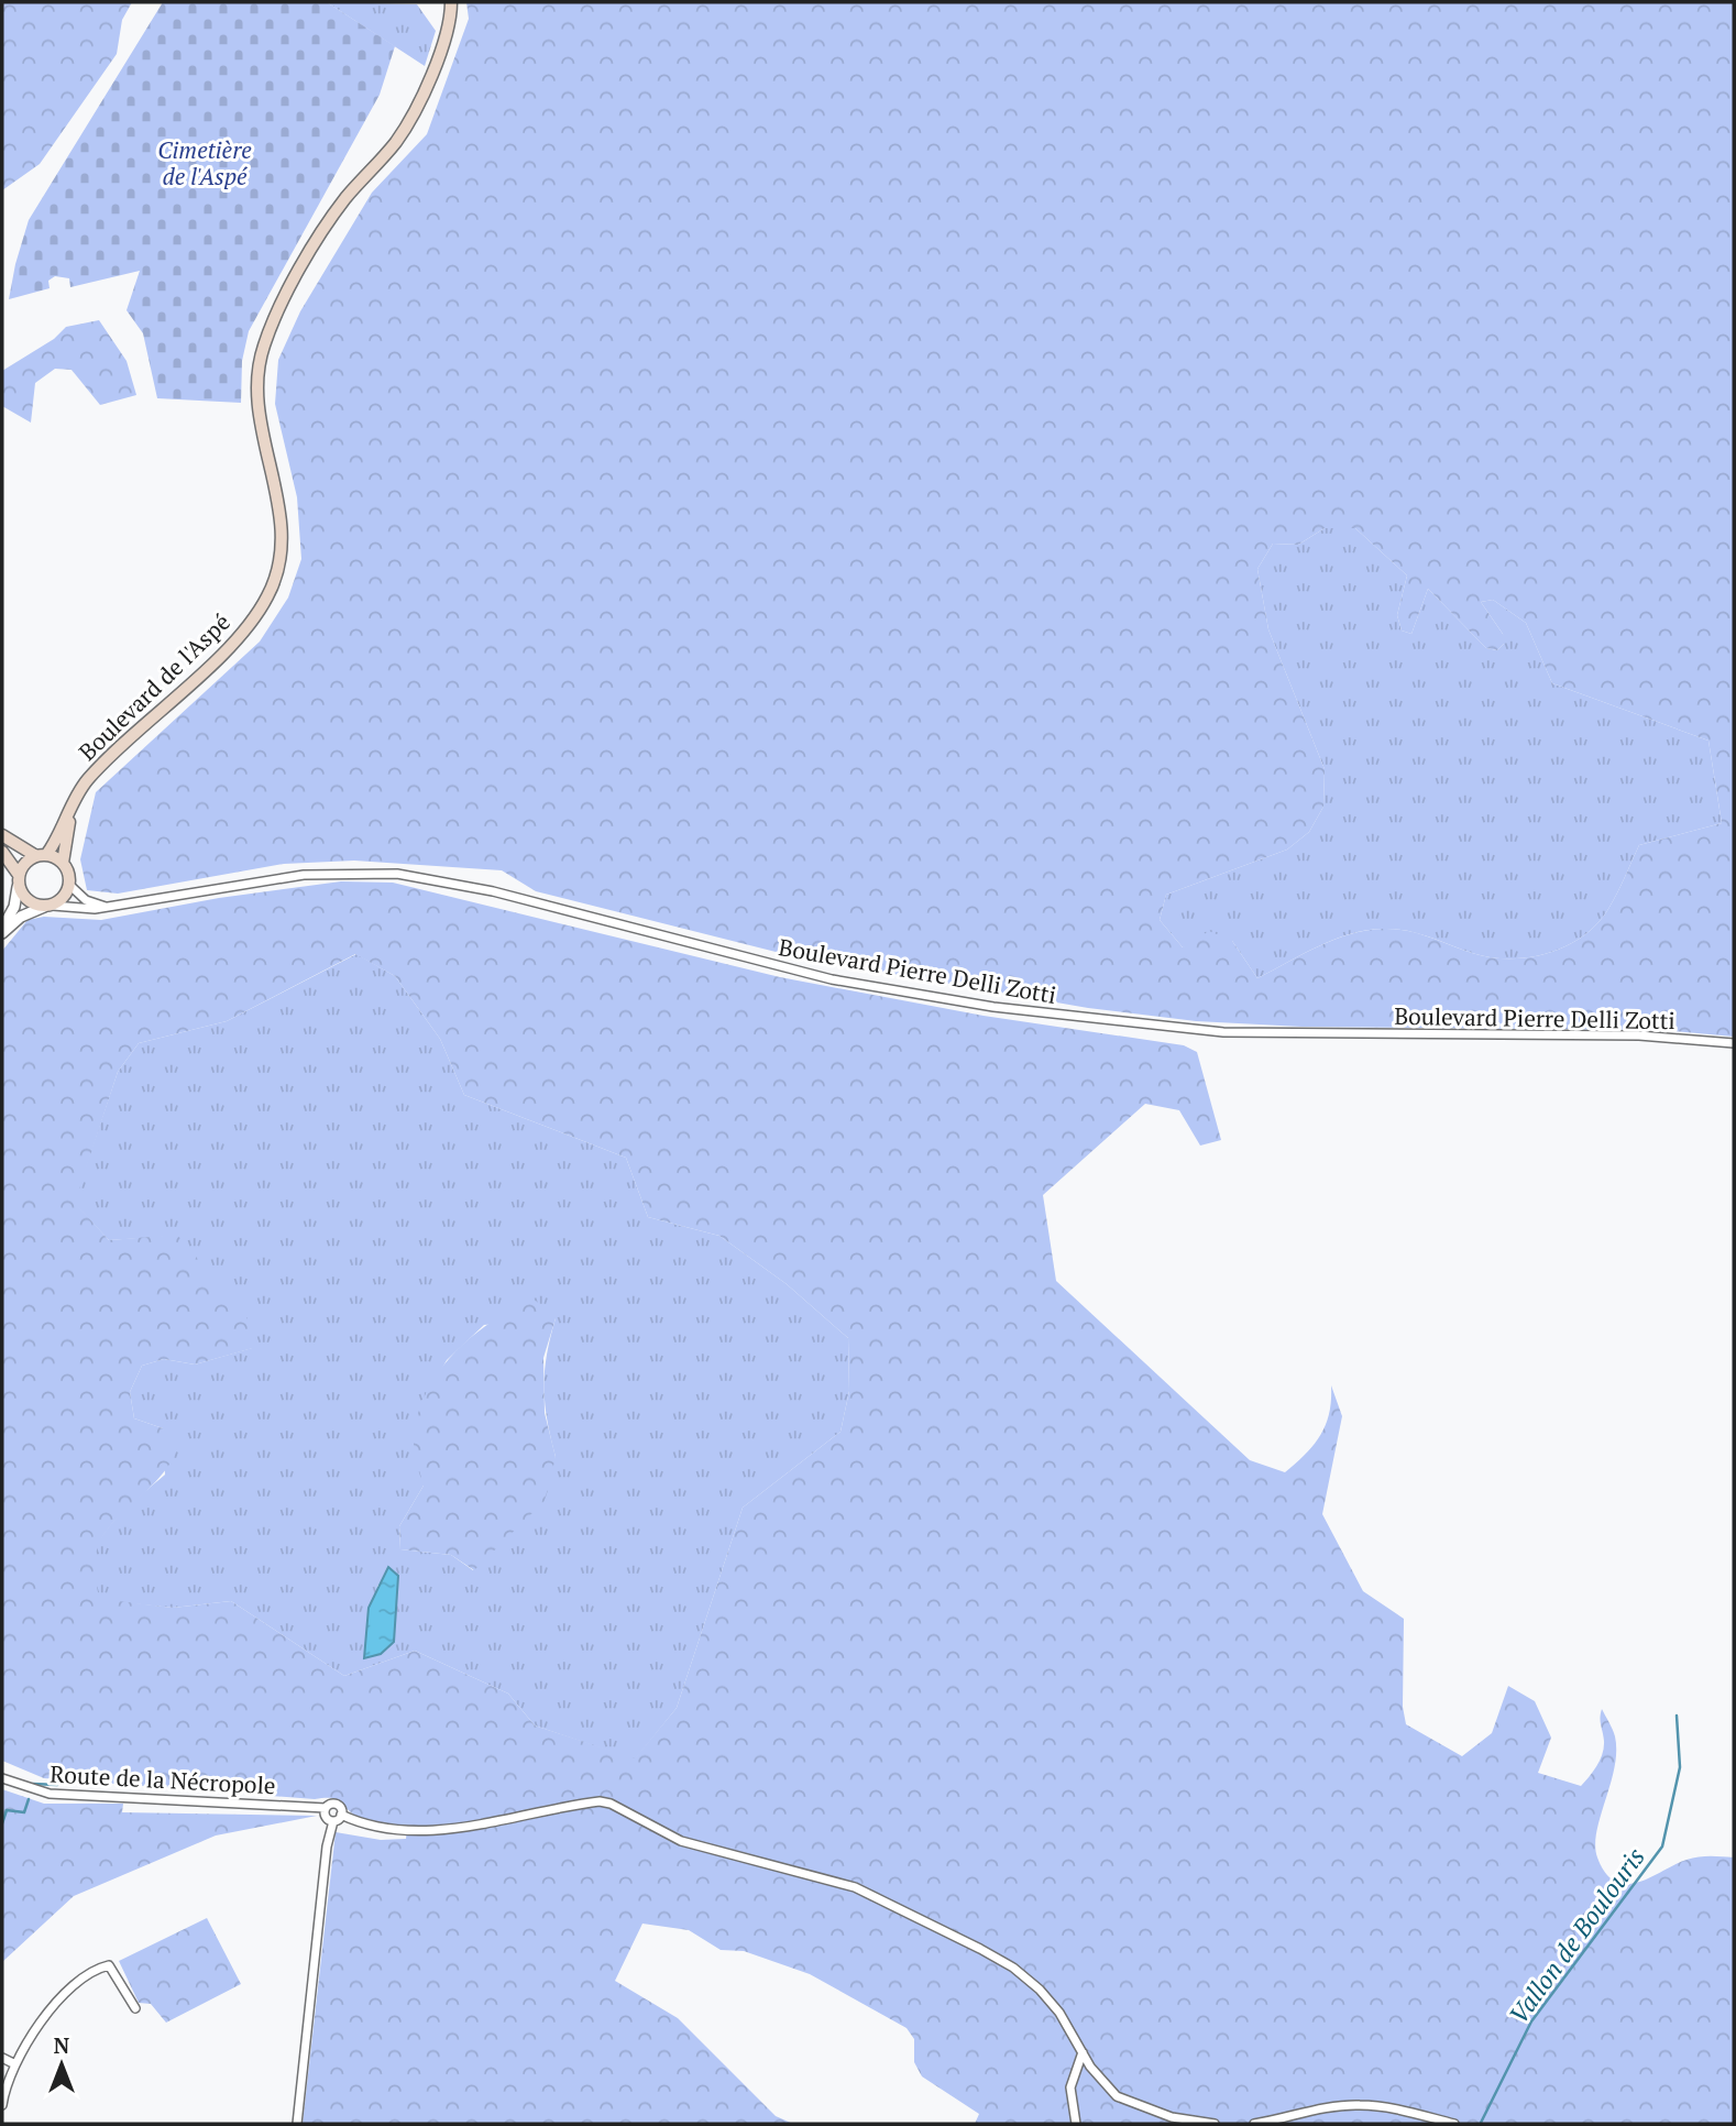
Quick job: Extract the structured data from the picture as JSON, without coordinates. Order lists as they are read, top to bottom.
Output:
{
  "streets": {
    "main road": ["Boulevard de l'Aspé"],
    "street": ["Boulevard Pierre Delli Zotti", "Route de la Nécropole"]
  },
  "crossings": [
    ["Boulevard de l'Aspé", "Boulevard Pierre Delli Zotti"]
  ],
  "water": ["Vallon de Boulouris"],
  "parks": ["Cimetière de l'Aspé"],
  "north": "top"
}
